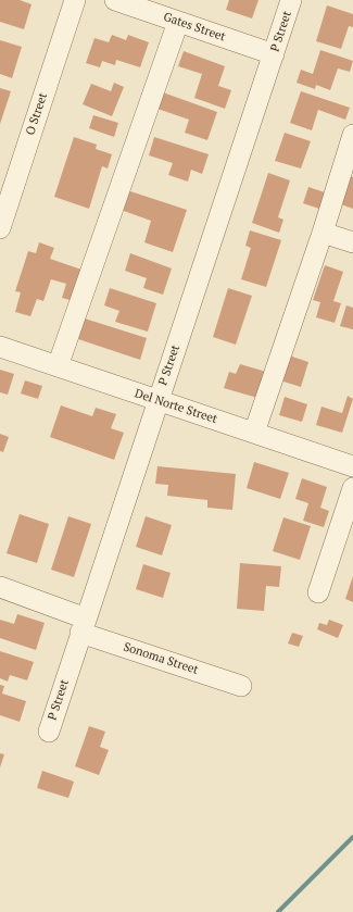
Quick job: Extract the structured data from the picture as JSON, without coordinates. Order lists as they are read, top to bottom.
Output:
{
  "streets": {
    "street": [
      "Gates Street",
      "P Street",
      "O Street",
      "Del Norte Street",
      "Sonoma Street"
    ]
  },
  "crossings": [
    ["Gates Street", "P Street"],
    ["P Street", "Del Norte Street"],
    ["P Street", "Sonoma Street"]
  ]
}
